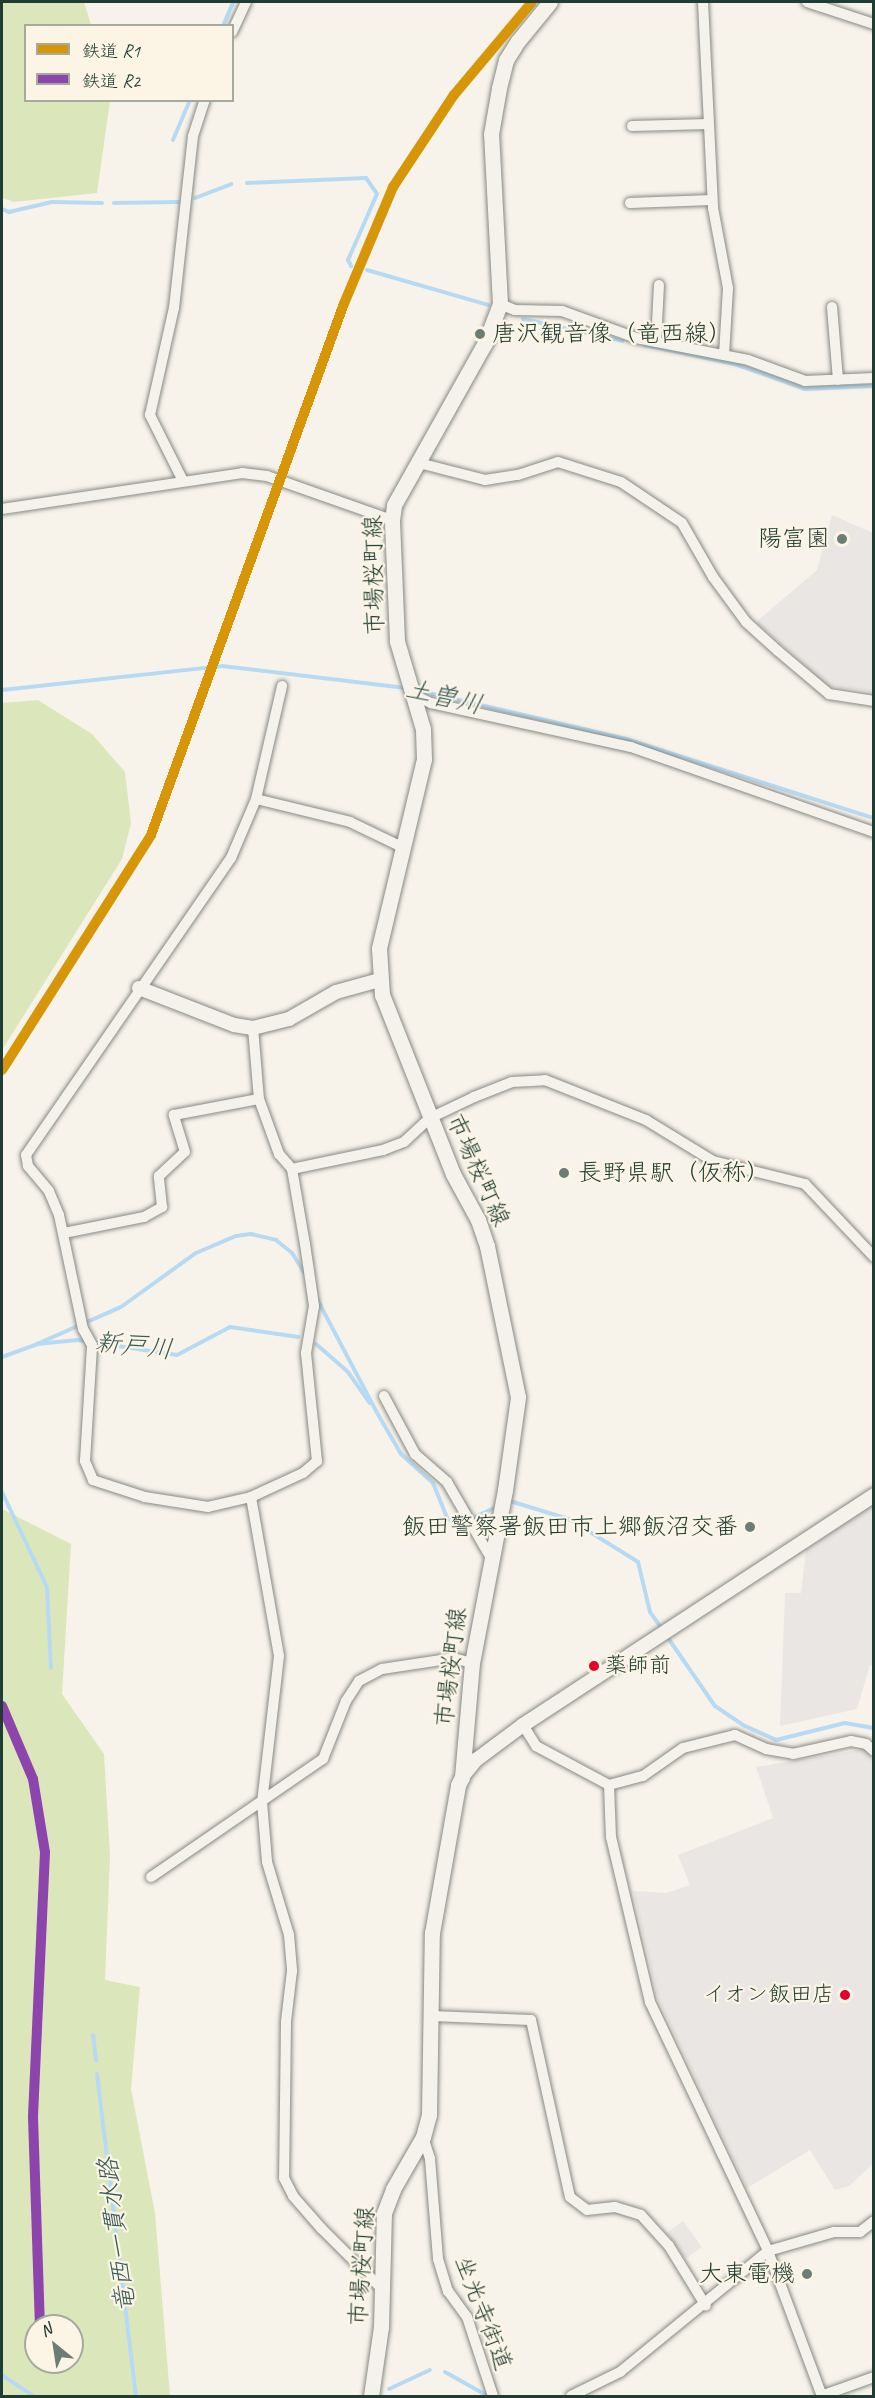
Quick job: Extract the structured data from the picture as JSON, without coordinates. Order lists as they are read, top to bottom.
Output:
{
  "streets": {
    "main road": ["市場桜町線"],
    "street": ["坐光寺街道"]
  },
  "crossings": [
    ["市場桜町線", "坐光寺街道"]
  ],
  "water": ["土曽川", "新戸川", "竜西一貫水路"],
  "places": [
    "唐沢観音像（竜西線）",
    "陽富園",
    "長野県駅（仮称）",
    "飯田警察署飯田市上郷飯沼交番",
    "薬師前",
    "イオン飯田店",
    "大東電機"
  ],
  "lines": ["rail line R1", "rail line R2"],
  "legend": ["鉄道 R1", "鉄道 R2"],
  "north": "top left"
}
